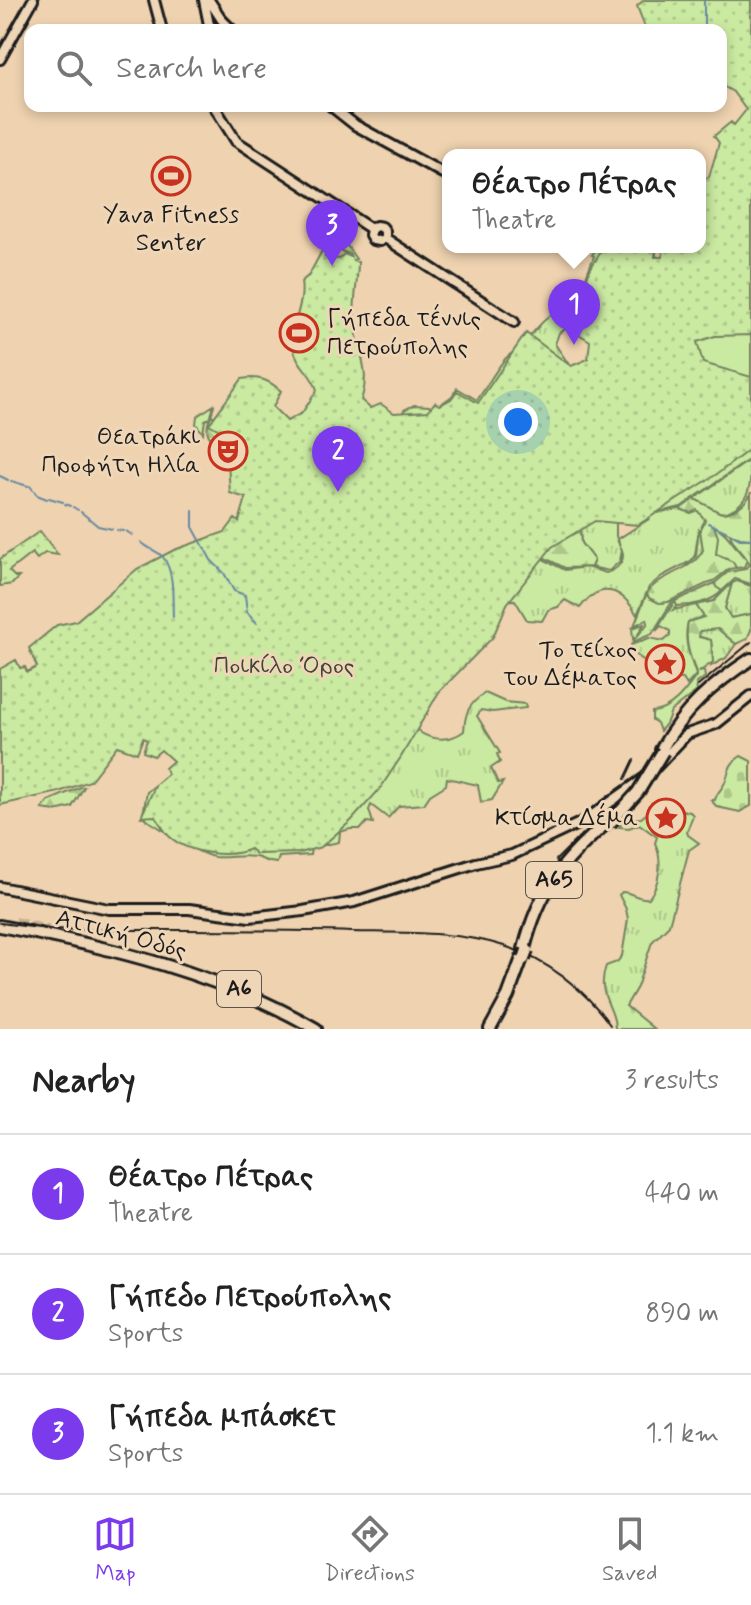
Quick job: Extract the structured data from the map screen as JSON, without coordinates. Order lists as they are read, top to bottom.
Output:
{
  "streets": {
    "highway": ["Α65", "Αττική Οδός", "Α6"]
  },
  "parks": ["Ποικίλο Όρος"],
  "places": {
    "sports": ["Yava Fitness Senter", "Γήπεδα τέννις Πετρούπολης"],
    "theatre": ["Θεατράκι Προφήτη Ηλία"],
    "place": ["Το τείχος του Δέματος", "Κτίσμα Δέμα"]
  },
  "page": {
    "search": "Search here",
    "popup": ["Θέατρο Πέτρας", "Theatre"],
    "pins": ["3", "1", "2"],
    "heading": ["Nearby", "3 results"],
    "list": [
      {
        "mark": "1",
        "name": "Θέατρο Πέτρας",
        "note": "Theatre",
        "value": "440 m"
      },
      {
        "mark": "2",
        "name": "Γήπεδο Πετρούπολης",
        "note": "Sports",
        "value": "890 m"
      },
      {
        "mark": "3",
        "name": "Γήπεδα μπάσκετ",
        "note": "Sports",
        "value": "1.1 km"
      }
    ],
    "nav": ["Map", "Directions", "Saved"]
  }
}
